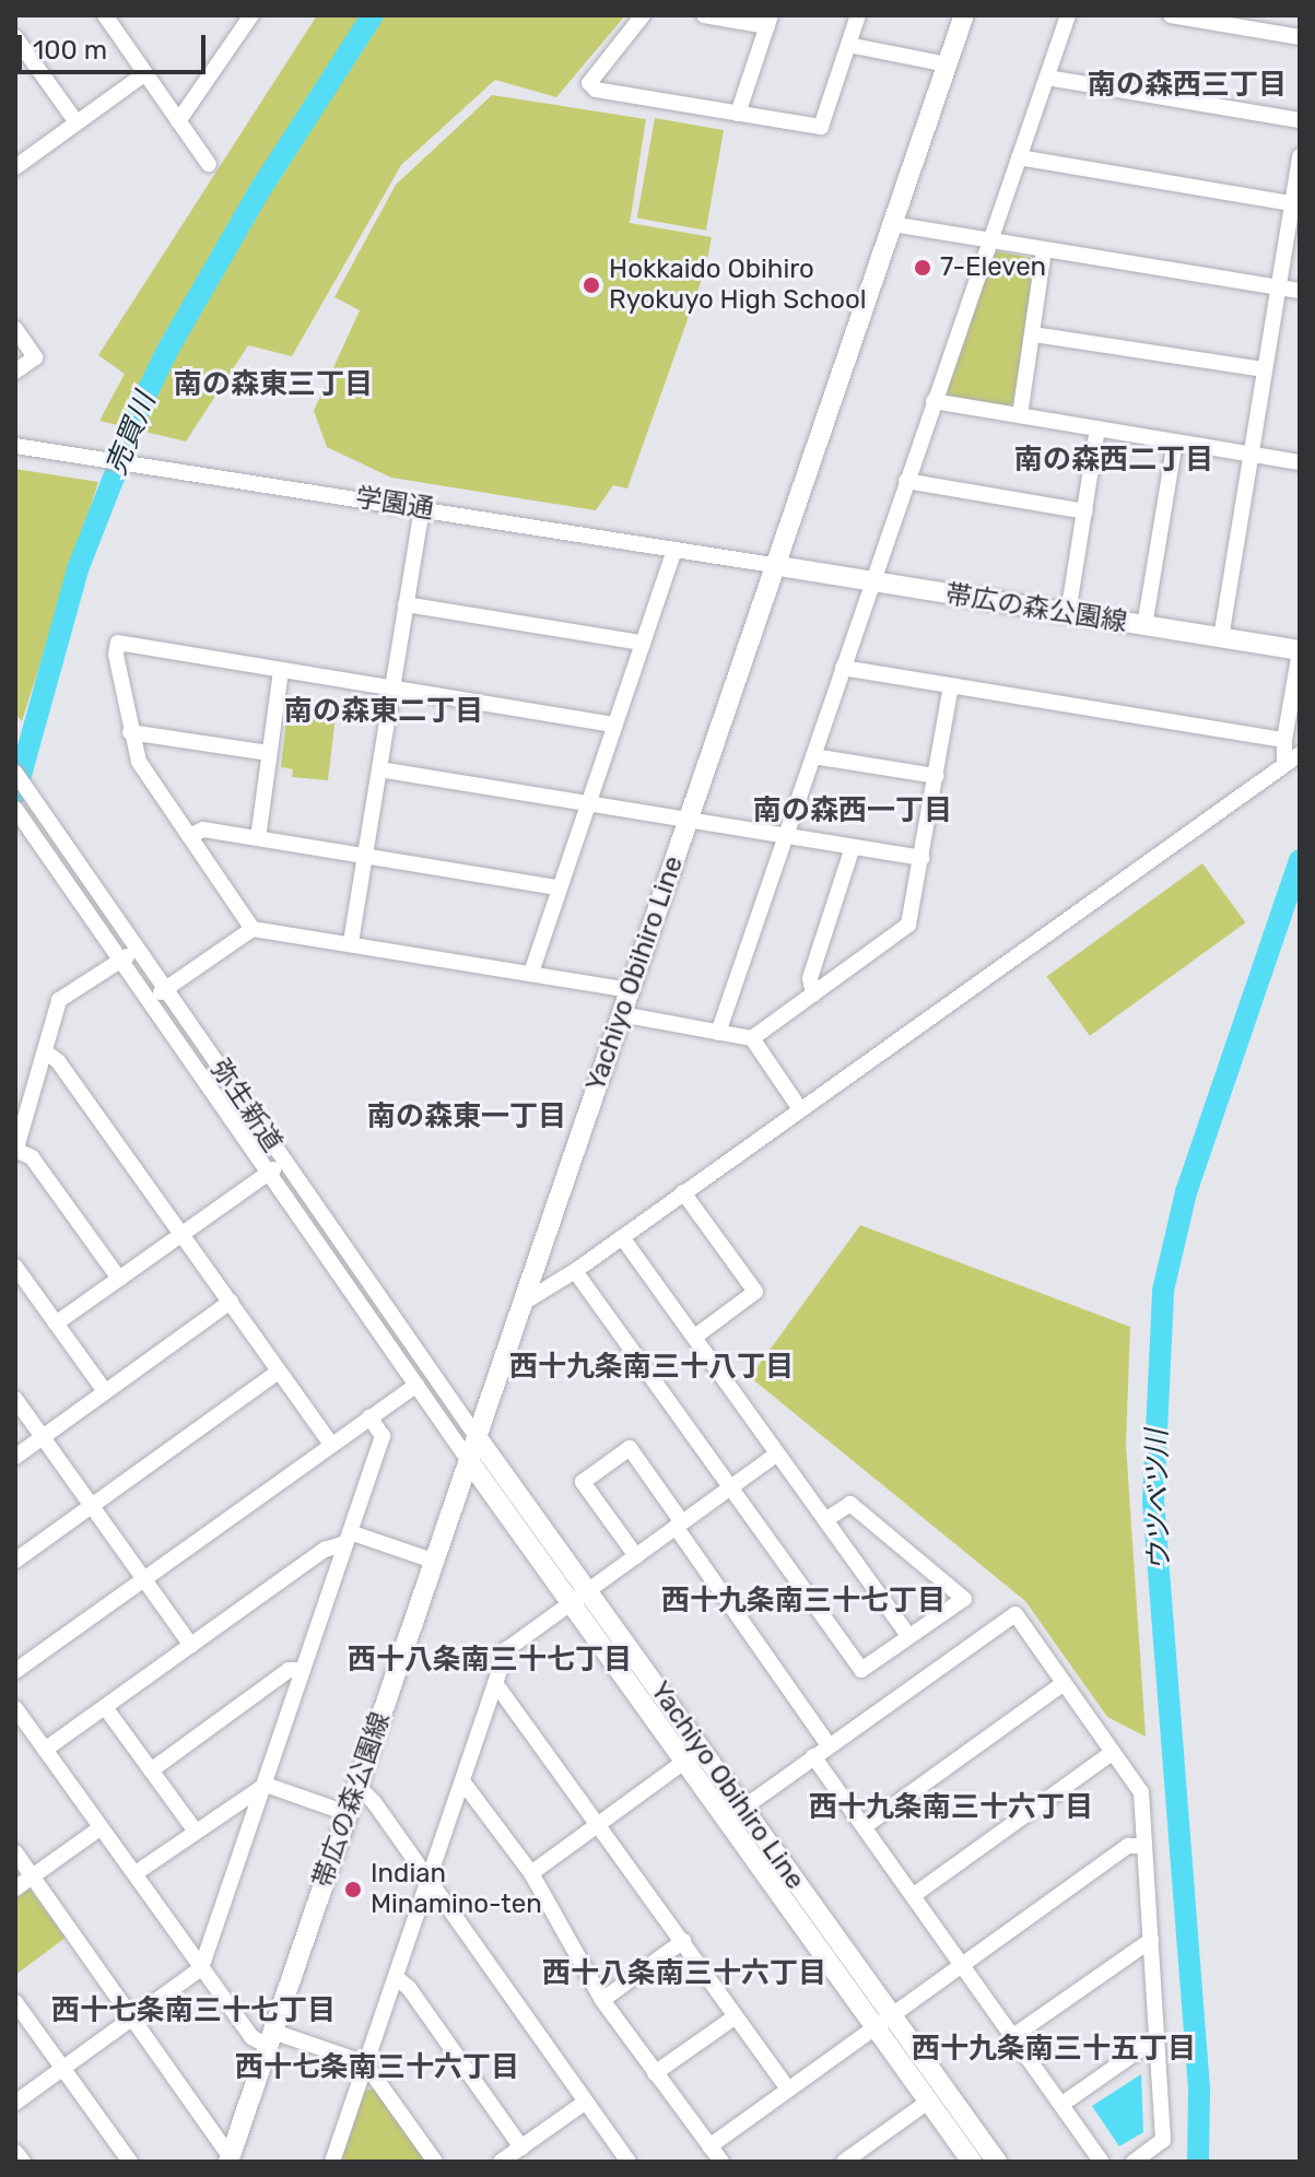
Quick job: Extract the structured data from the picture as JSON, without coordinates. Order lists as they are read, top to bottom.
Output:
{
  "streets": {
    "main road": ["帯広の森公園線", "Yachiyo Obihiro Line"],
    "street": ["学園通", "弥生新道"]
  },
  "crossings": [
    ["学園通", "帯広の森公園線"],
    ["学園通", "Yachiyo Obihiro Line"],
    ["帯広の森公園線", "Yachiyo Obihiro Line"],
    ["帯広の森公園線", "弥生新道"],
    ["Yachiyo Obihiro Line", "弥生新道"]
  ],
  "districts": [
    "南の森西三丁目",
    "南の森東三丁目",
    "南の森西二丁目",
    "南の森東二丁目",
    "南の森西一丁目",
    "南の森東一丁目",
    "西十九条南三十八丁目",
    "西十九条南三十七丁目",
    "西十八条南三十七丁目",
    "西十九条南三十六丁目",
    "西十八条南三十六丁目",
    "西十七条南三十七丁目",
    "西十九条南三十五丁目",
    "西十七条南三十六丁目"
  ],
  "water": ["売買川", "ウツベツ川"],
  "places": ["7-Eleven", "Hokkaido Obihiro Ryokuyo High School", "Indian Minamino-ten"],
  "scale_bar": "100 m"
}
